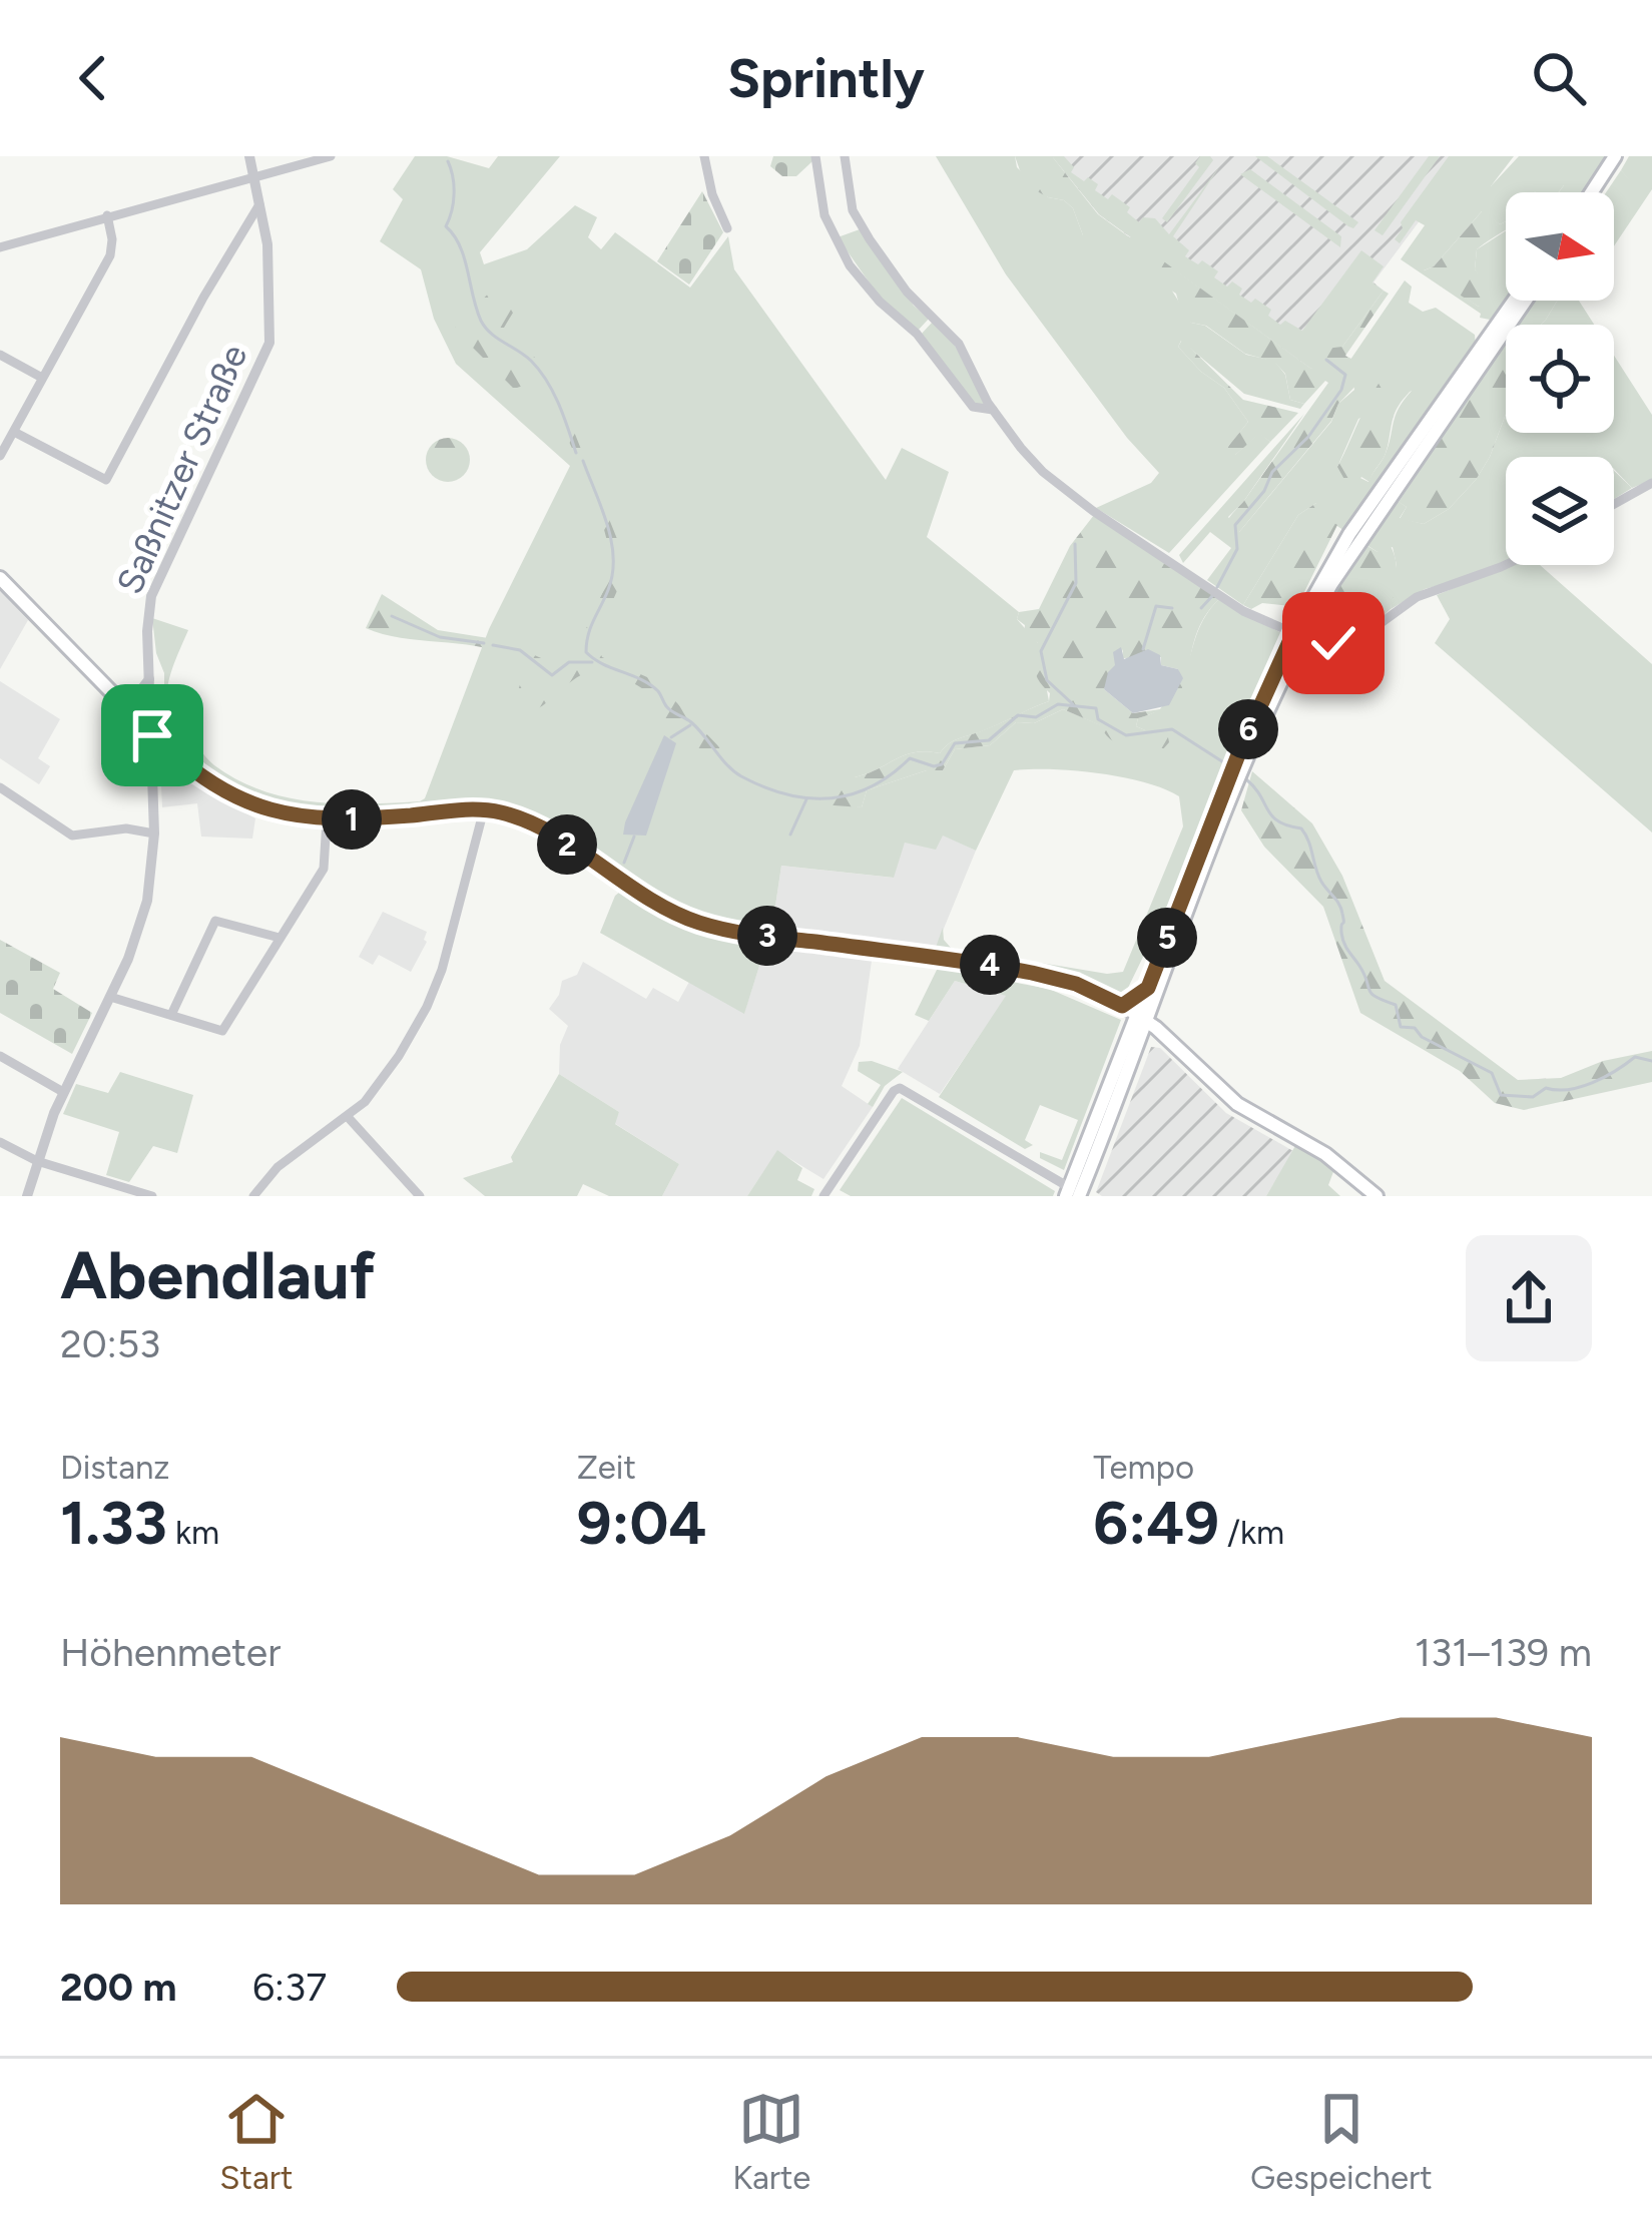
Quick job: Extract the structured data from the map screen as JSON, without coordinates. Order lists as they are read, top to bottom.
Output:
{
  "streets": {
    "street": ["Saßnitzer Straße"]
  },
  "north": "right",
  "page": {
    "header": "Sprintly",
    "pins": [
      "6",
      "1",
      "2",
      "3",
      "5",
      "4"
    ],
    "heading": ["Abendlauf", "20:53"],
    "stats": [
      ["Distanz", "1.33 km"],
      ["Zeit", "9:04"],
      ["Tempo", "6:49 /km"]
    ],
    "chart": ["Höhenmeter", "131–139 m"],
    "list": [
      {
        "name": "200 m",
        "note": "6:37"
      }
    ],
    "tabs": ["Start", "Karte", "Gespeichert"]
  }
}
